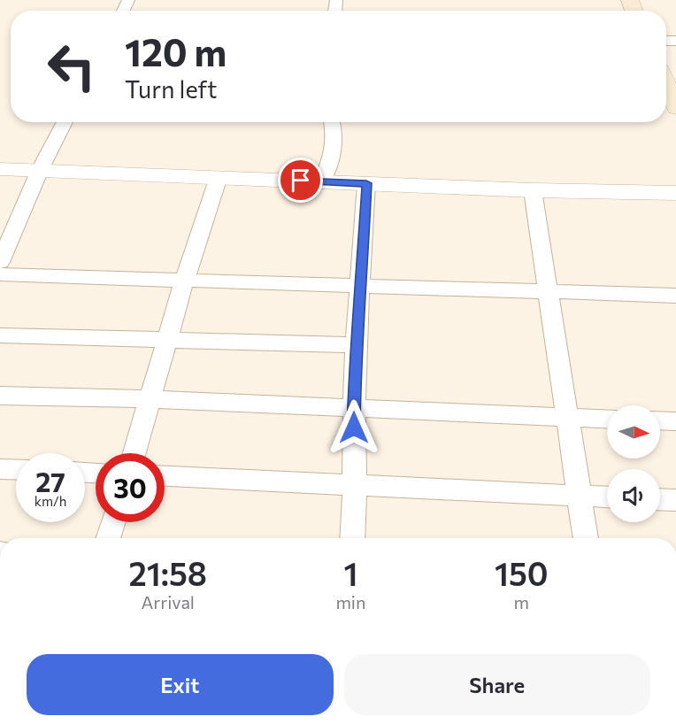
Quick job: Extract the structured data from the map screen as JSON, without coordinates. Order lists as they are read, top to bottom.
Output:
{
  "north": "right",
  "page": {
    "turn": ["120 m", "Turn left"],
    "speed": "27 km/h",
    "limit": "30",
    "eta": [
      "21:58",
      "Arrival",
      "1",
      "min",
      "150",
      "m"
    ],
    "buttons": ["Exit", "Share"]
  }
}
